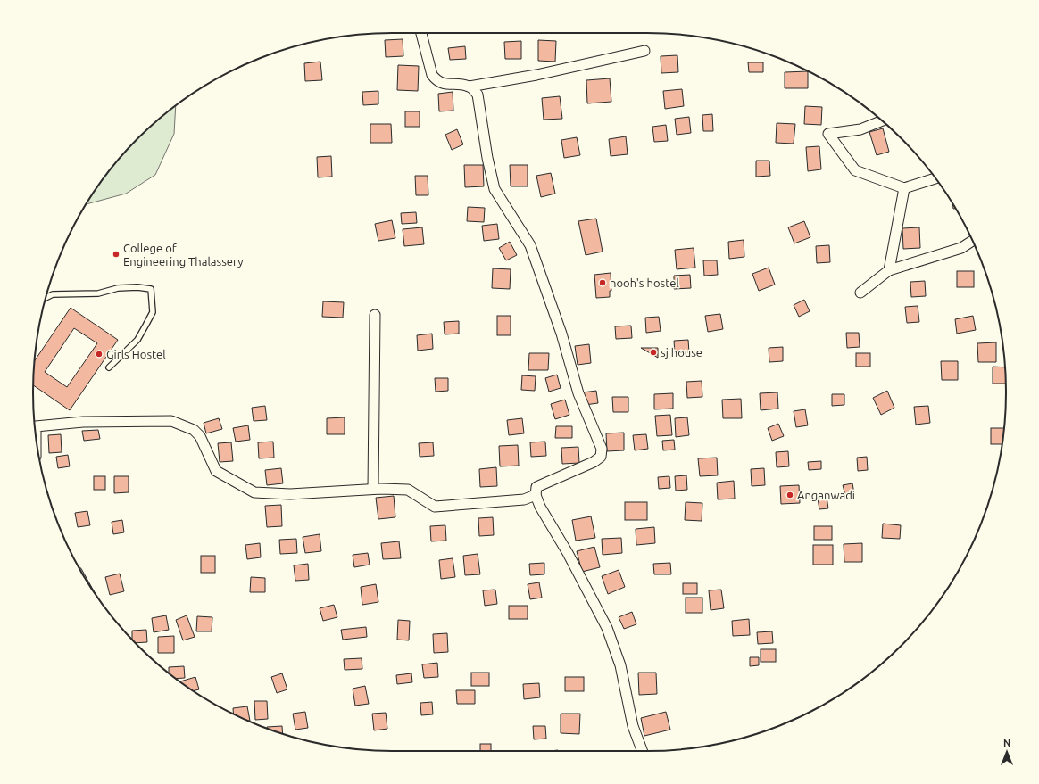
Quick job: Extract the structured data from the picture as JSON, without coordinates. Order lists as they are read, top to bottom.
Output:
{
  "places": [
    "College of Engineering Thalassery",
    "nooh's hostel",
    "sj house",
    "Girls Hostel",
    "Anganwadi"
  ],
  "north": "top"
}
